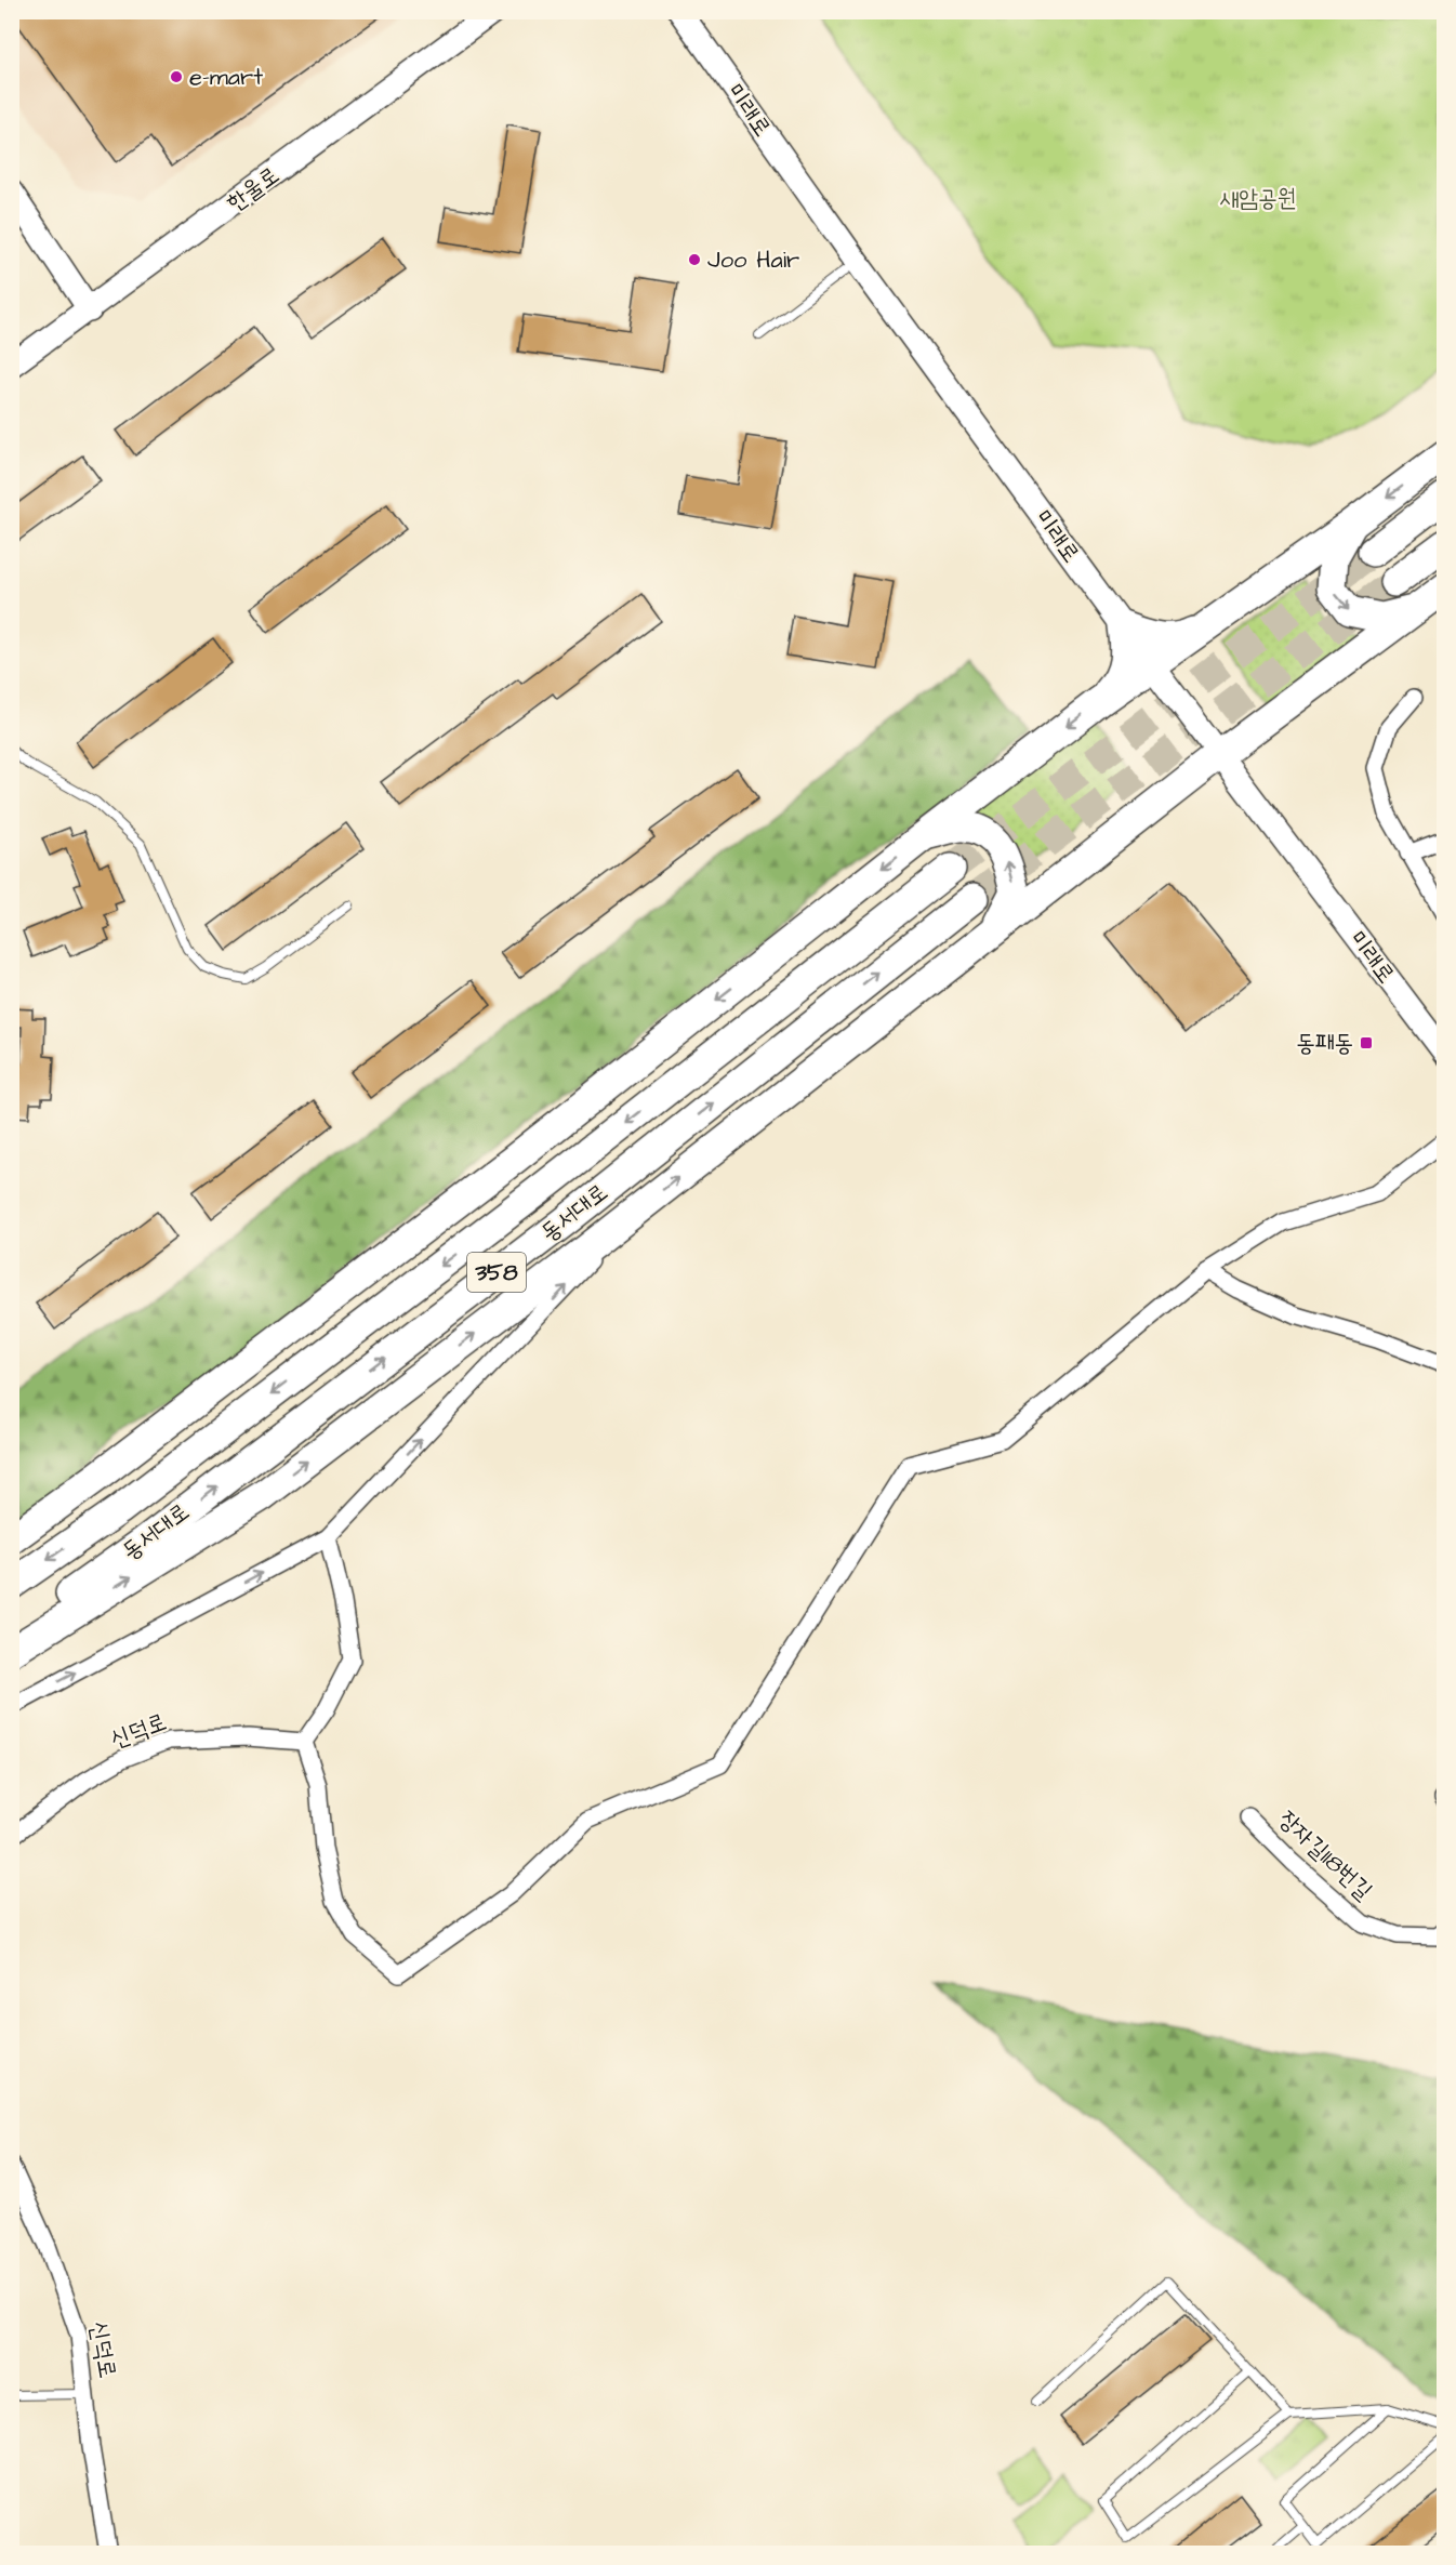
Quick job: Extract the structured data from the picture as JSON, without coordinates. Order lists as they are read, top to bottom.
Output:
{
  "streets": {
    "highway": ["동서대로", "358"],
    "main road": ["미래로", "한울로"],
    "street": ["신덕로", "장자길118번길"]
  },
  "parks": ["새암공원"],
  "places": {
    "other": ["e-mart", "Joo Hair"],
    "transit": ["동패동"]
  }
}
